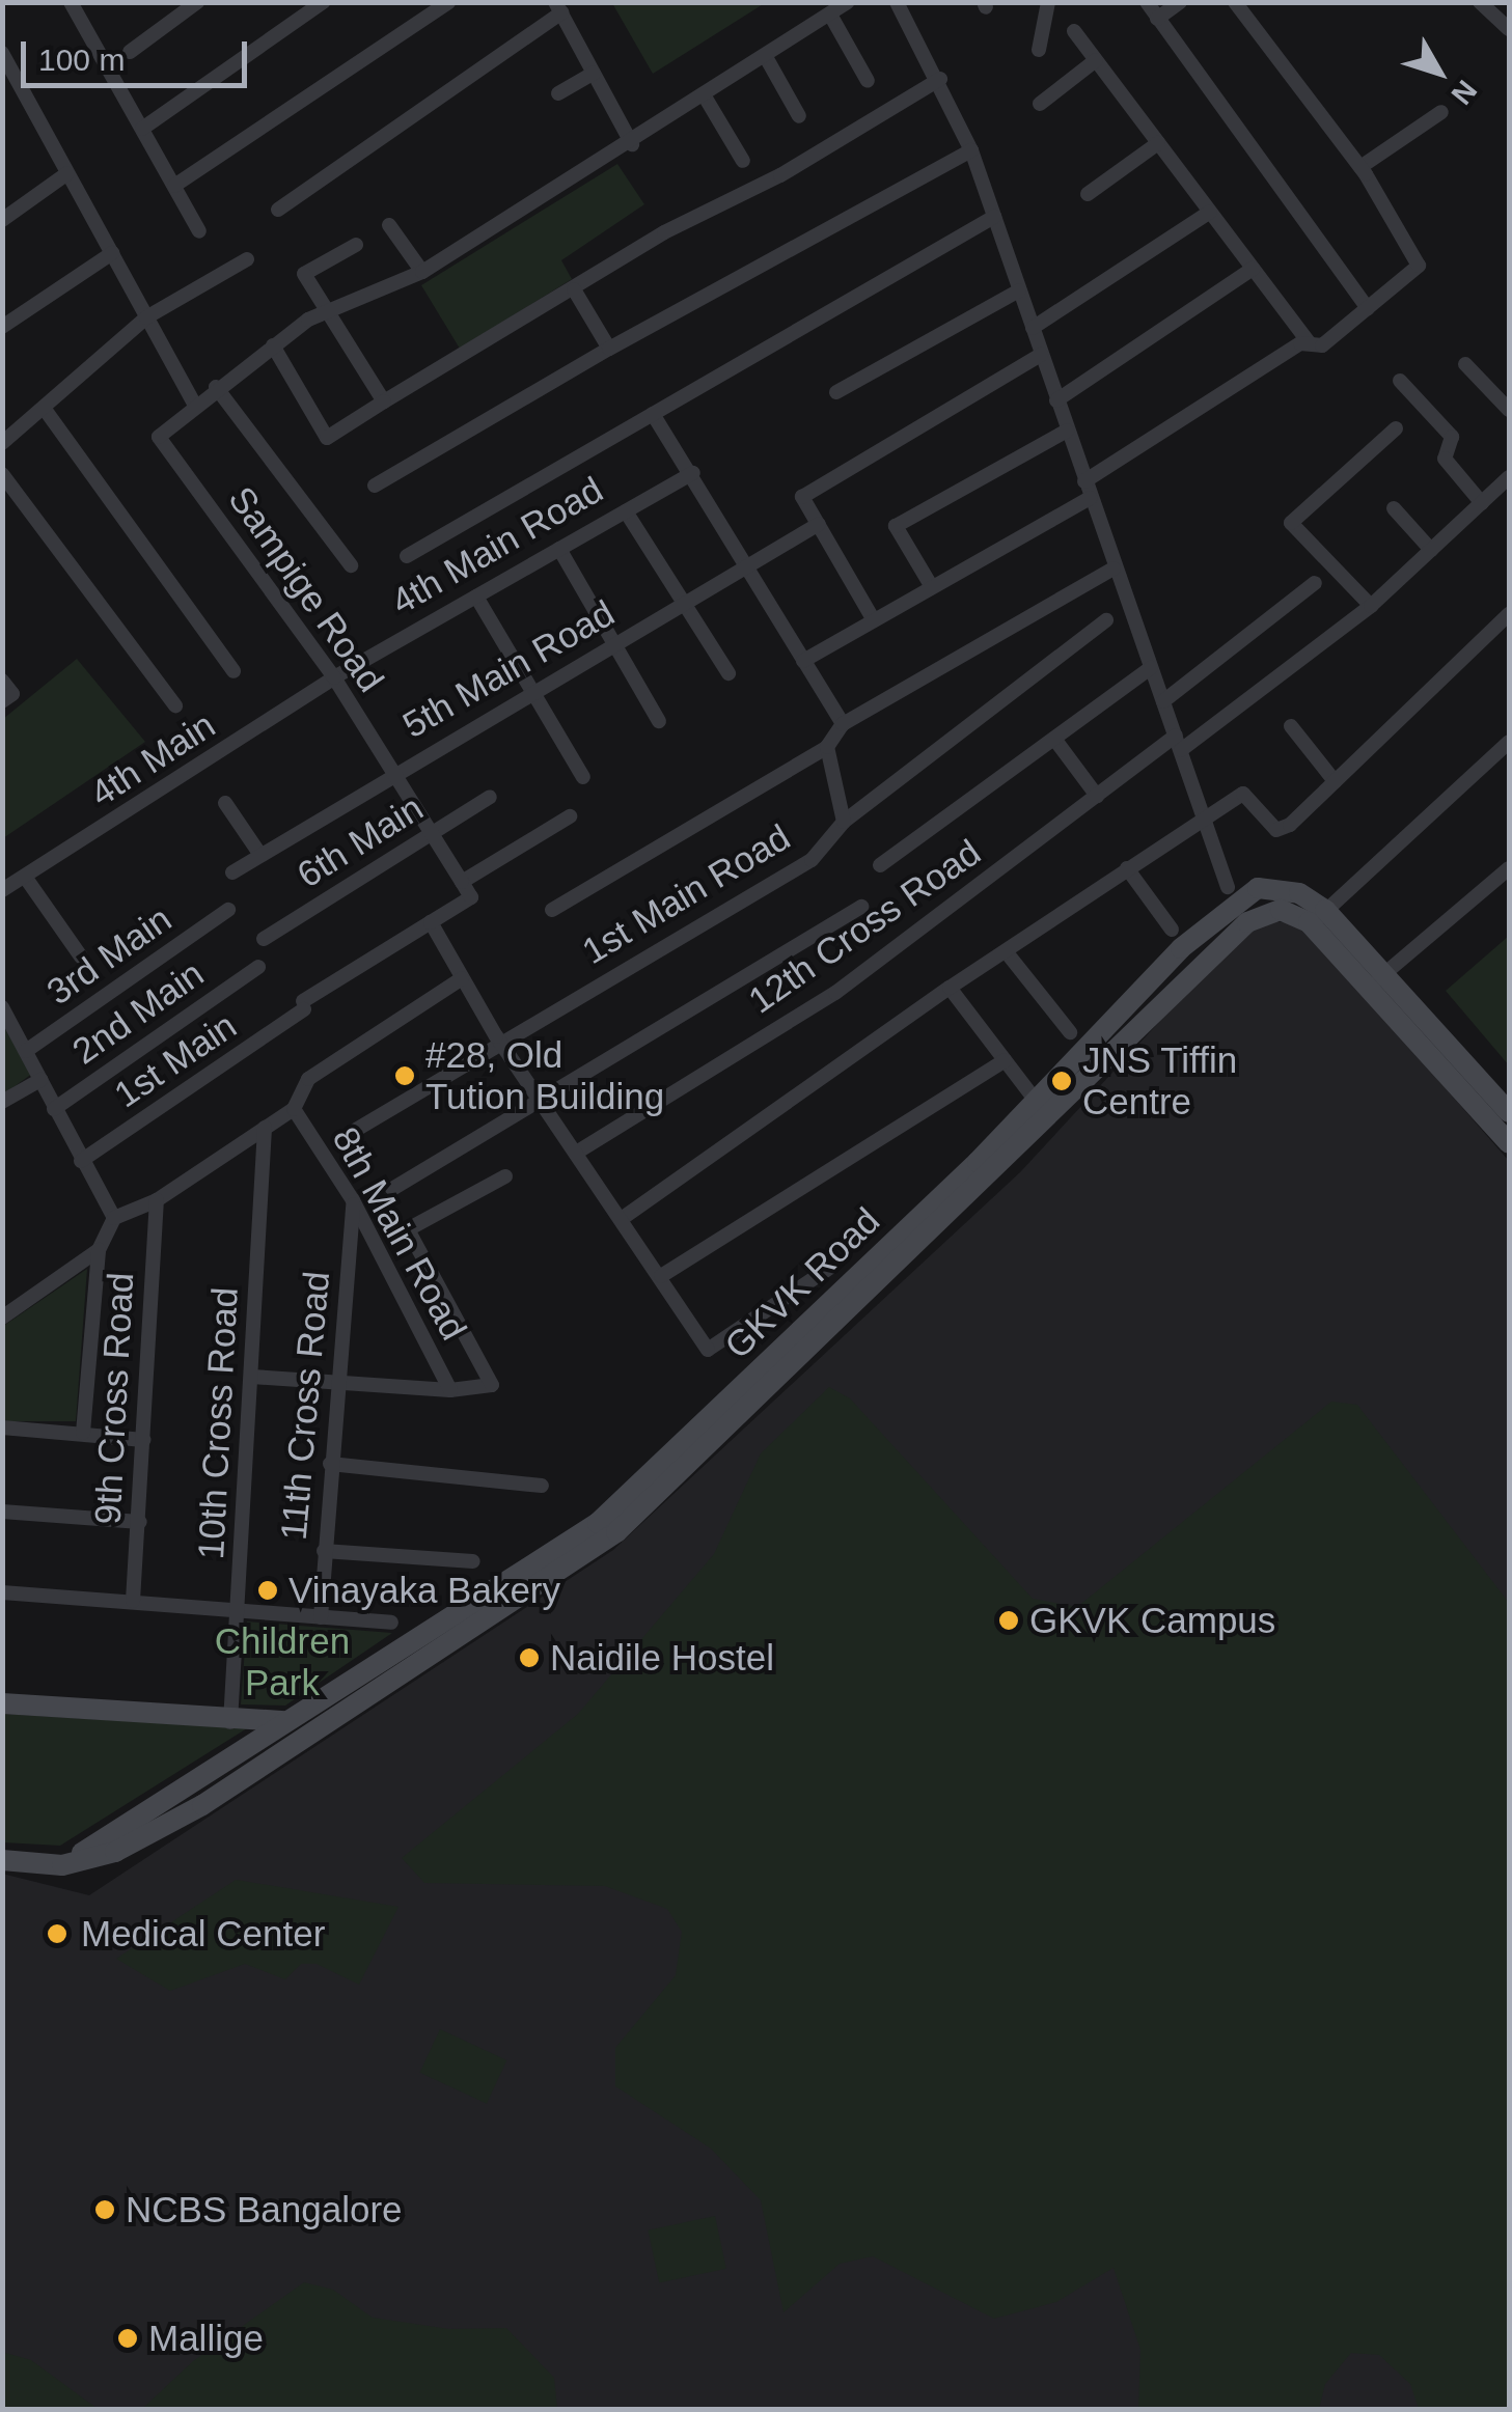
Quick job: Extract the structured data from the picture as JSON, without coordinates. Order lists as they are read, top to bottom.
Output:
{
  "streets": {
    "main road": ["GKVK Road"],
    "street": [
      "4th Main Road",
      "Sampige Road",
      "5th Main Road",
      "4th Main",
      "6th Main",
      "1st Main Road",
      "12th Cross Road",
      "3rd Main",
      "2nd Main",
      "1st Main",
      "8th Main Road",
      "9th Cross Road",
      "11th Cross Road",
      "10th Cross Road"
    ]
  },
  "crossings": [
    ["4th Main Road", "Sampige Road"],
    ["4th Main Road", "4th Main"],
    ["Sampige Road", "5th Main Road"],
    ["Sampige Road", "4th Main"],
    ["Sampige Road", "6th Main"],
    ["8th Main Road", "9th Cross Road"],
    ["8th Main Road", "11th Cross Road"],
    ["8th Main Road", "10th Cross Road"]
  ],
  "parks": ["Children Park"],
  "places": [
    "#28, Old Tution Building",
    "JNS Tiffin Centre",
    "Vinayaka Bakery",
    "GKVK Campus",
    "Naidile Hostel",
    "Medical Center",
    "NCBS Bangalore",
    "Mallige"
  ],
  "scale_bar": "100 m",
  "north": "bottom right"
}
